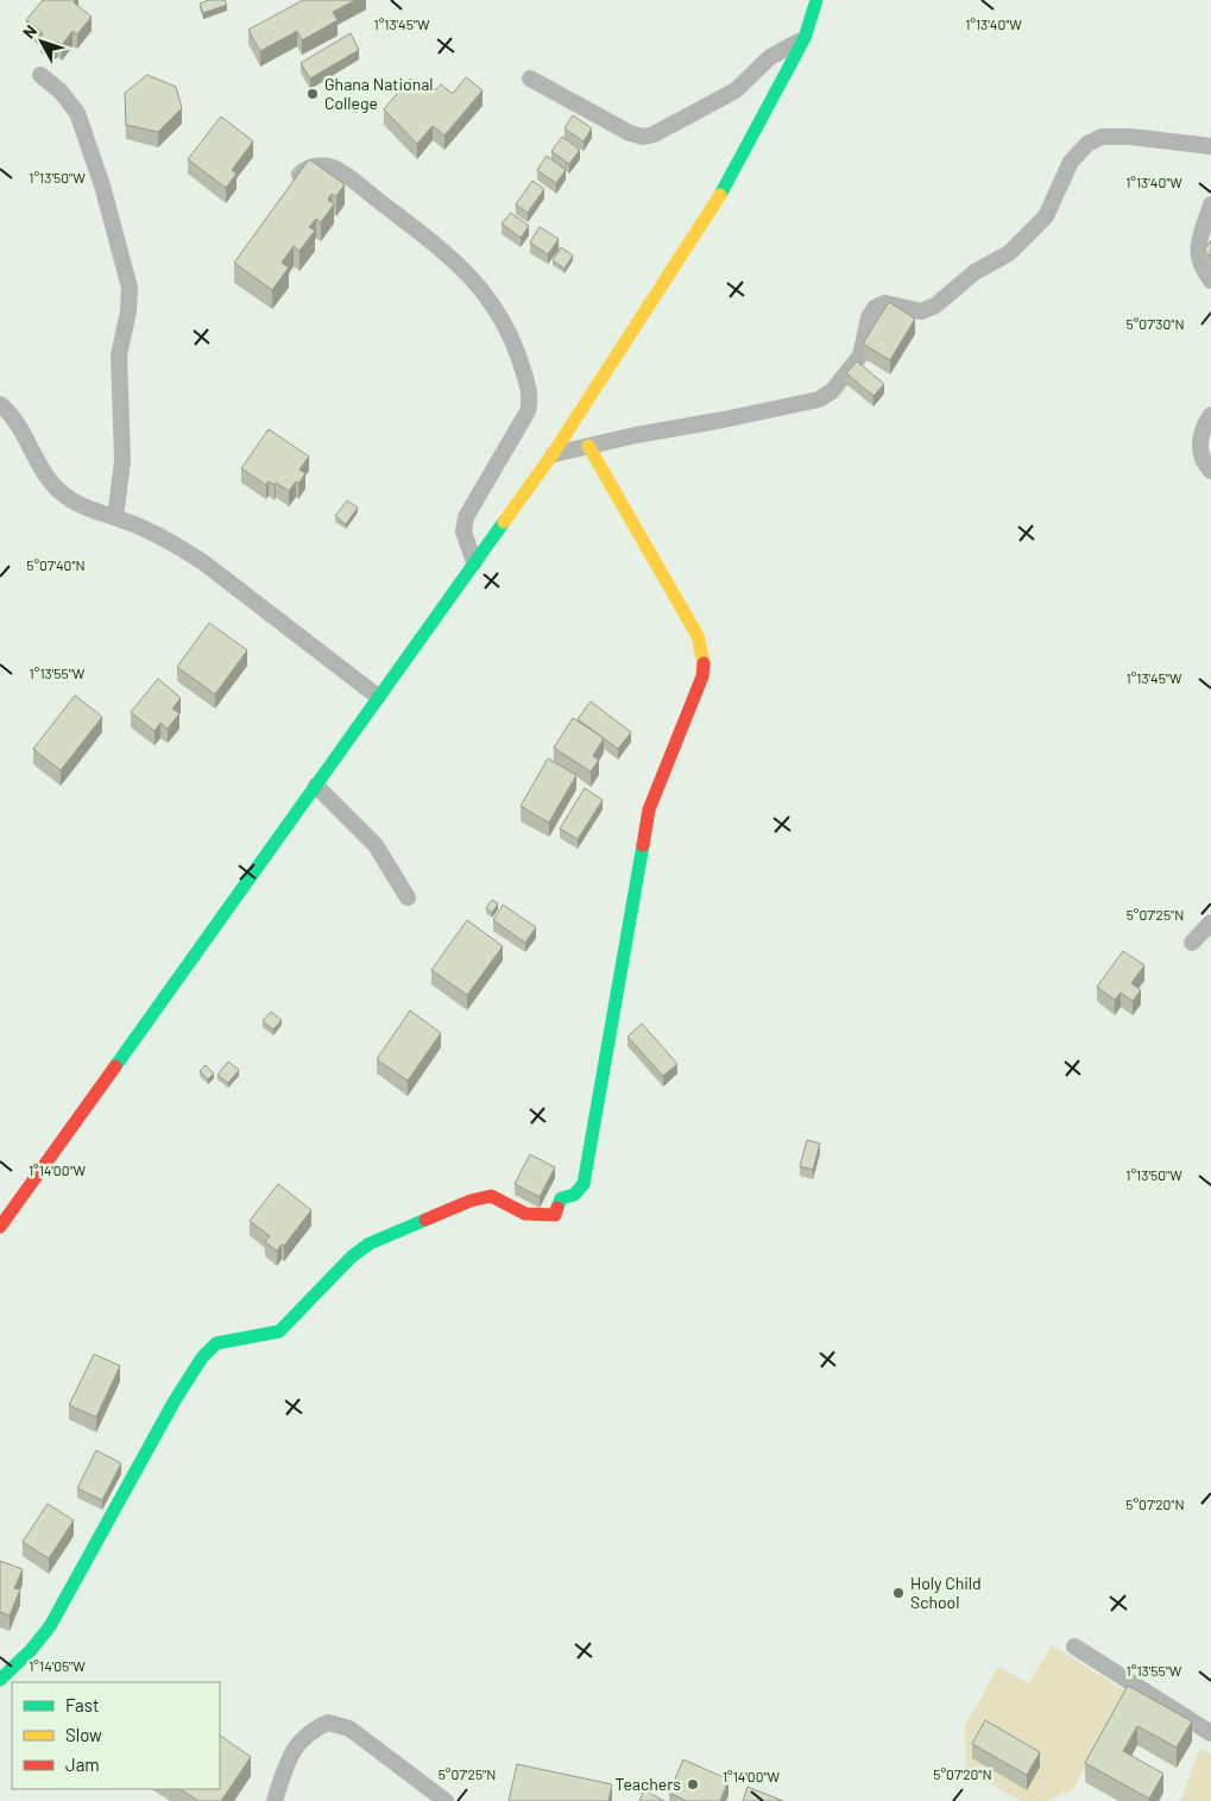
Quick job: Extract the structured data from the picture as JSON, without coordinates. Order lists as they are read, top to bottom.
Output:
{
  "places": ["Ghana National College", "Holy Child School", "Teachers"],
  "legend": ["Fast", "Slow", "Jam"],
  "north": "top left",
  "coordinates": [
    "1°13'40\"W",
    "1°13'45\"W",
    "1°13'50\"W",
    "5°07'30\"N",
    "5°07'40\"N",
    "1°13'55\"W",
    "5°07'25\"N",
    "1°14'00\"W",
    "5°07'20\"N",
    "1°14'05\"W"
  ]
}
